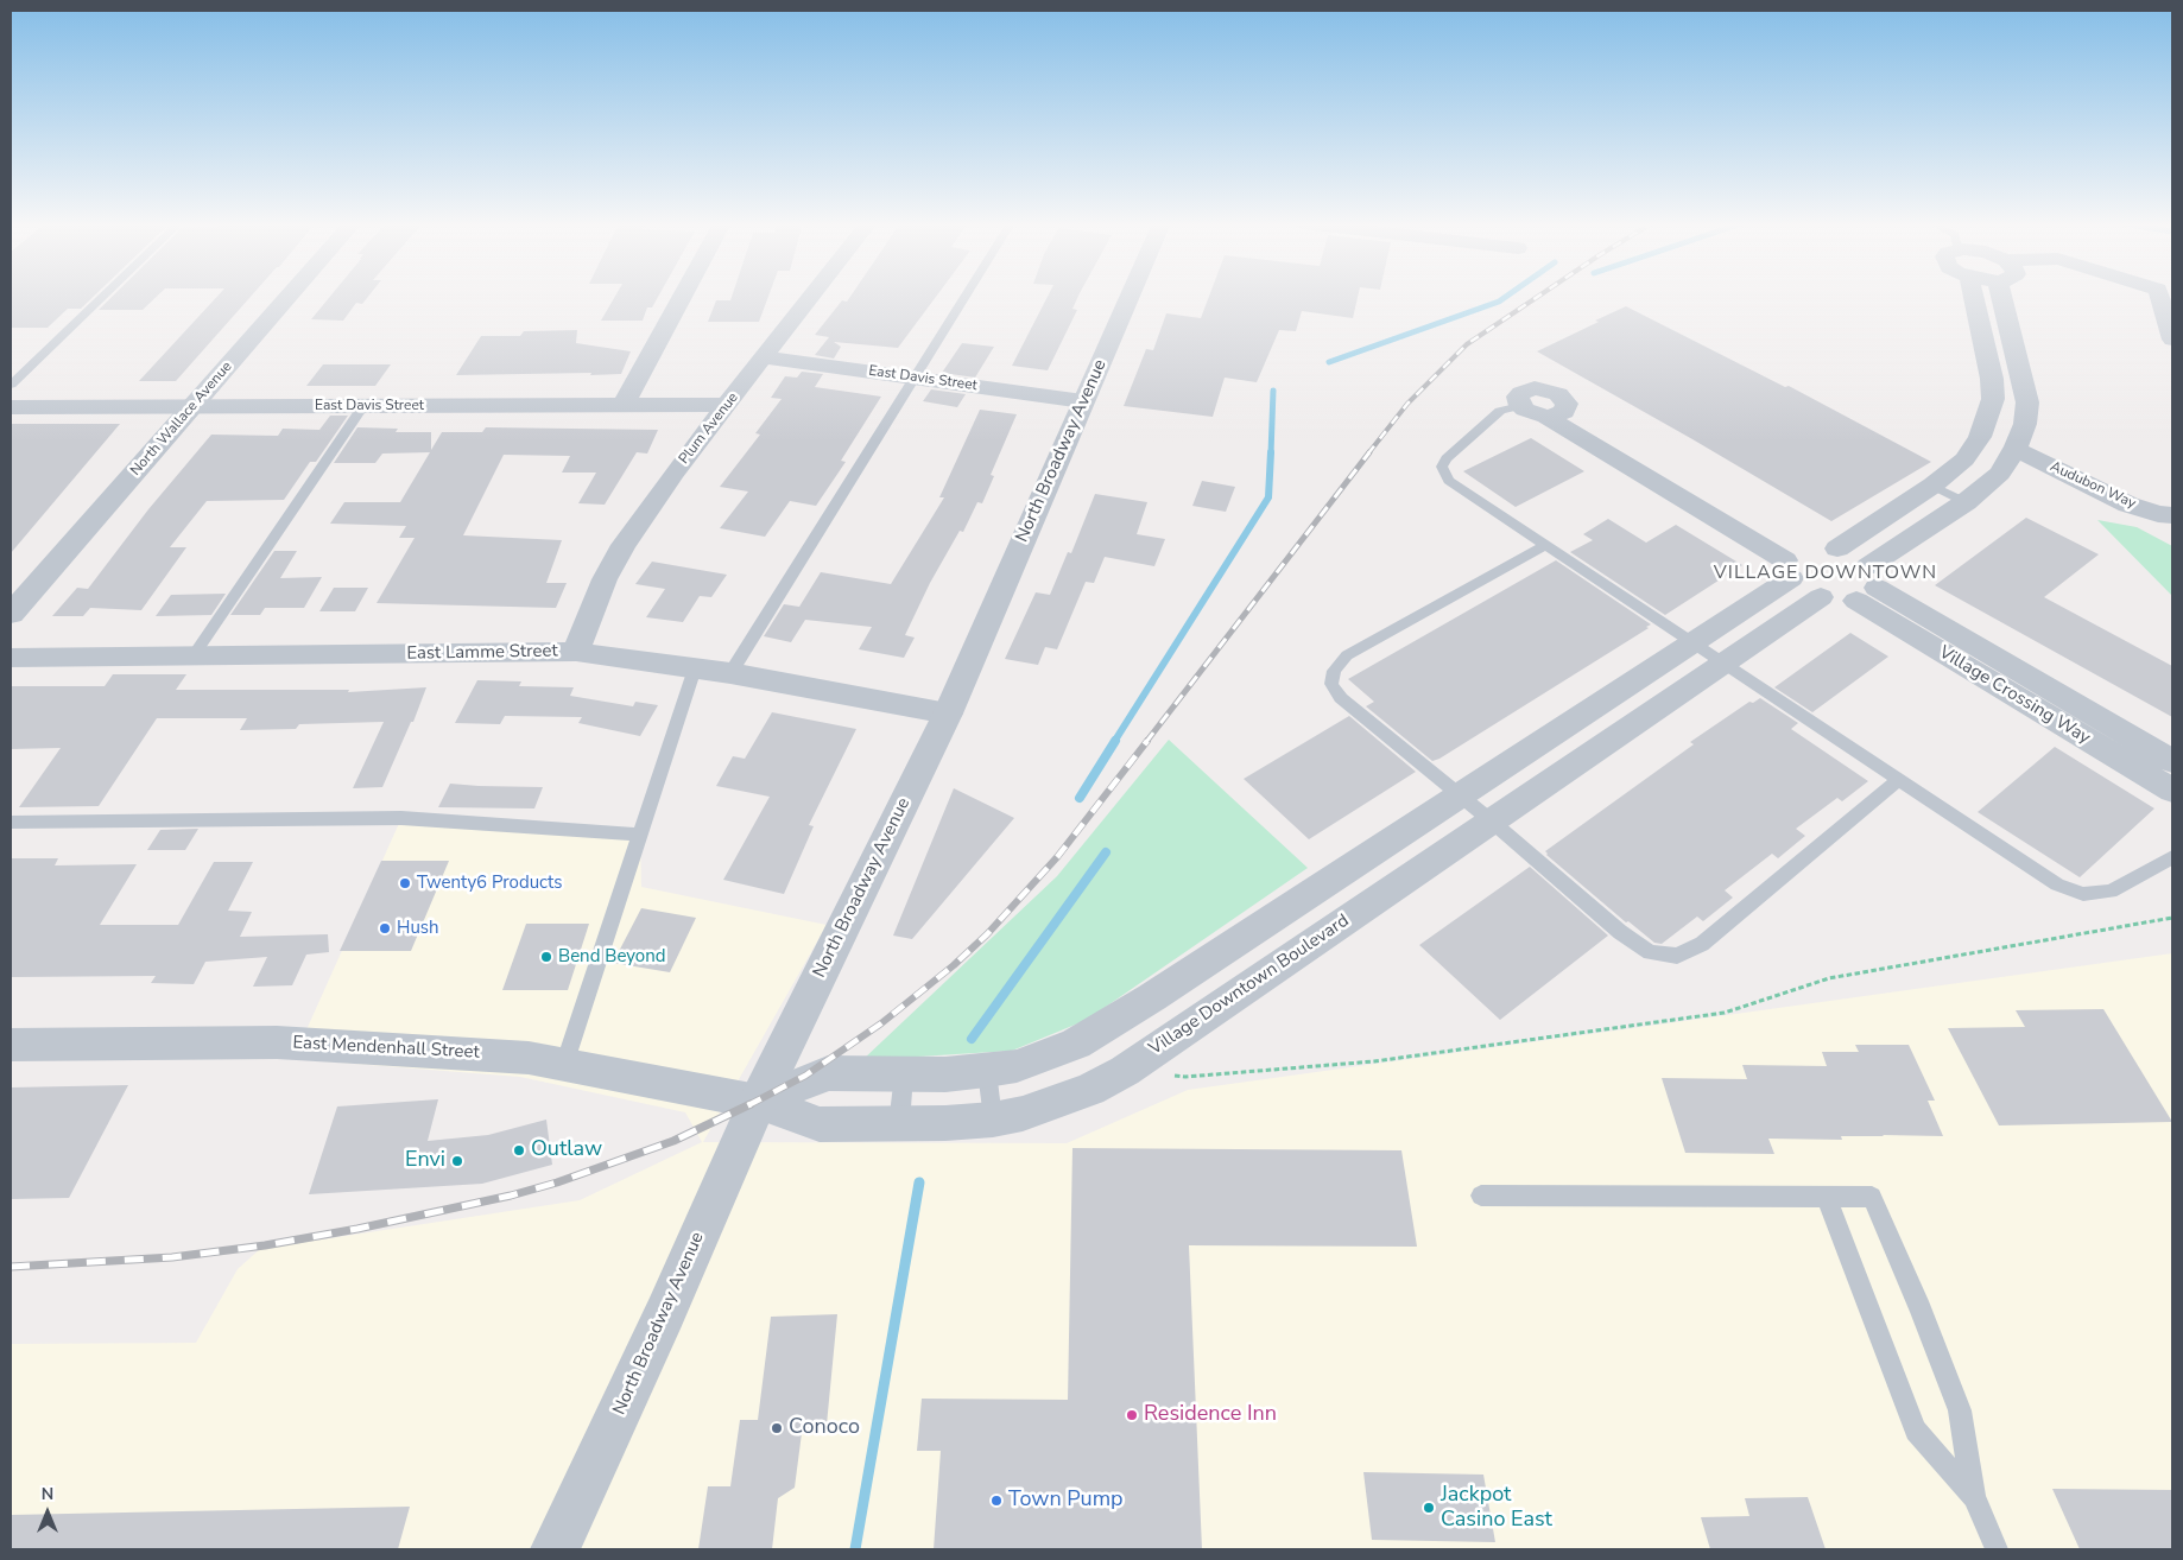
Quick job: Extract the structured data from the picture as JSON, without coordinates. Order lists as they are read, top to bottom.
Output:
{
  "streets": {
    "street": [
      "East Davis Street",
      "North Wallace Avenue",
      "Plum Avenue",
      "North Broadway Avenue",
      "Audubon Way",
      "East Lamme Street",
      "Village Crossing Way",
      "Village Downtown Boulevard",
      "East Mendenhall Street"
    ]
  },
  "crossings": [
    ["East Davis Street", "North Wallace Avenue"],
    ["East Davis Street", "Plum Avenue"],
    ["East Davis Street", "North Broadway Avenue"],
    ["Plum Avenue", "East Lamme Street"],
    ["North Broadway Avenue", "East Lamme Street"],
    ["North Broadway Avenue", "Village Downtown Boulevard"],
    ["North Broadway Avenue", "East Mendenhall Street"],
    ["Village Downtown Boulevard", "East Mendenhall Street"]
  ],
  "districts": ["VILLAGE DOWNTOWN"],
  "places": [
    "Twenty6 Products",
    "Hush",
    "Bend Beyond",
    "Outlaw",
    "Envi",
    "Residence Inn",
    "Conoco",
    "Town Pump",
    "Jackpot Casino East"
  ],
  "north": "top"
}
